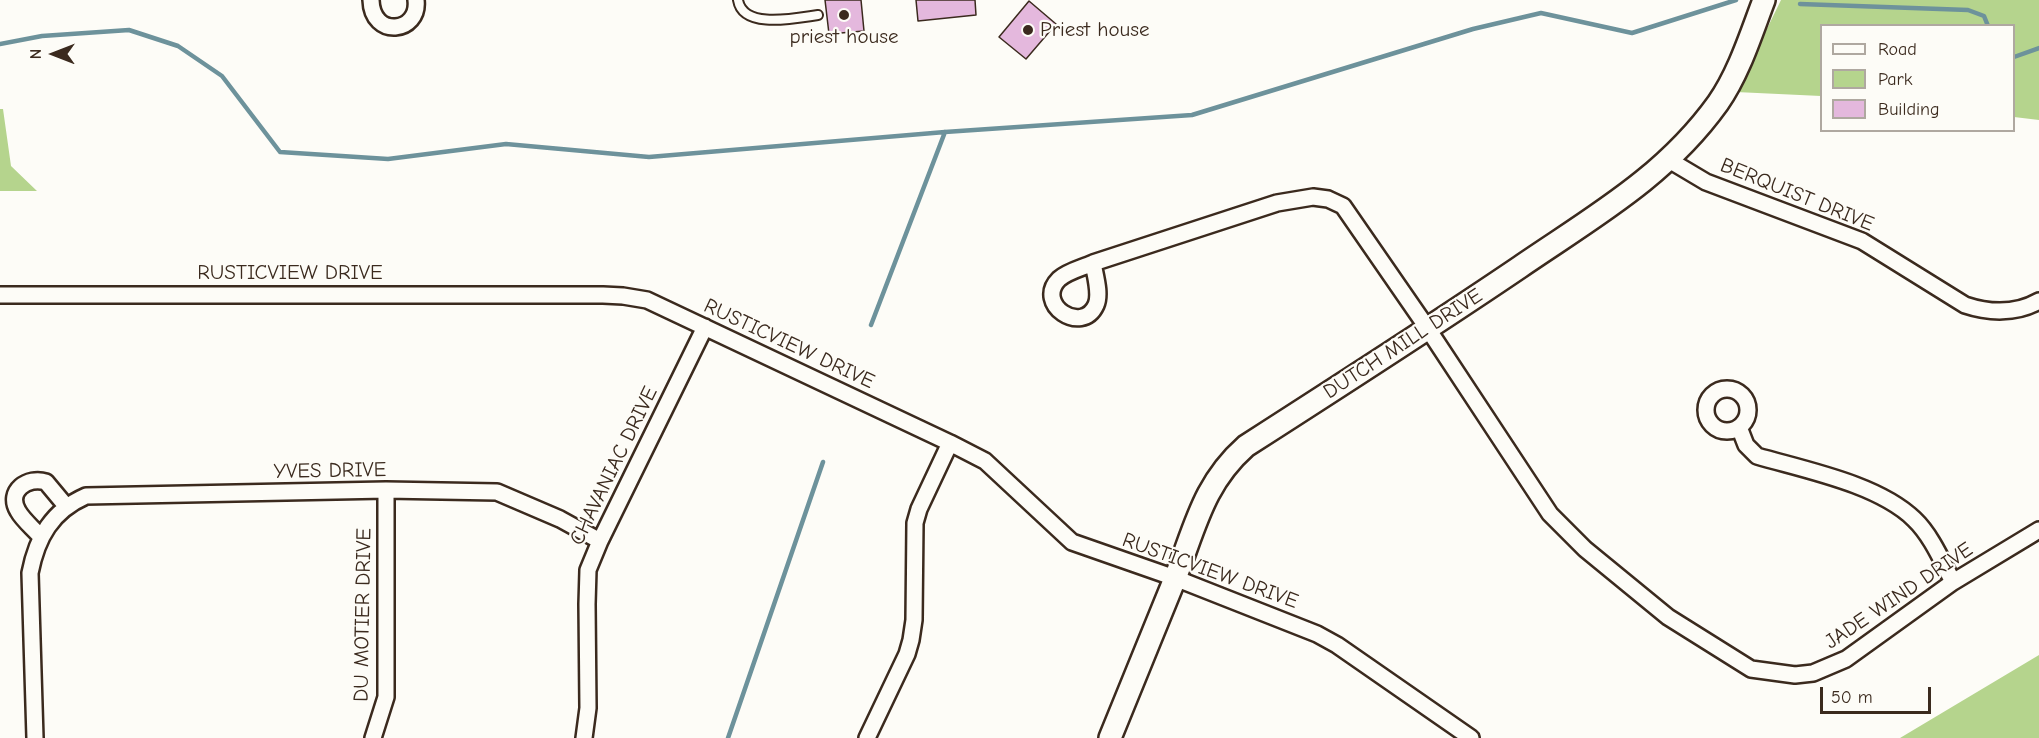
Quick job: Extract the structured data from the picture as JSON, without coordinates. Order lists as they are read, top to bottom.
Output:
{
  "streets": {
    "street": [
      "BERQUIST DRIVE",
      "RUSTICVIEW DRIVE",
      "DUTCH MILL DRIVE",
      "CHAVANIAC DRIVE",
      "YVES DRIVE",
      "JADE WIND DRIVE",
      "DU MOTIER DRIVE"
    ]
  },
  "crossings": [
    ["BERQUIST DRIVE", "DUTCH MILL DRIVE"],
    ["RUSTICVIEW DRIVE", "DUTCH MILL DRIVE"],
    ["RUSTICVIEW DRIVE", "CHAVANIAC DRIVE"],
    ["DUTCH MILL DRIVE", "JADE WIND DRIVE"],
    ["CHAVANIAC DRIVE", "YVES DRIVE"],
    ["YVES DRIVE", "DU MOTIER DRIVE"]
  ],
  "places": ["priest house", "Priest house"],
  "legend": ["Road", "Park", "Building"],
  "scale_bar": "50 m",
  "north": "left"
}
